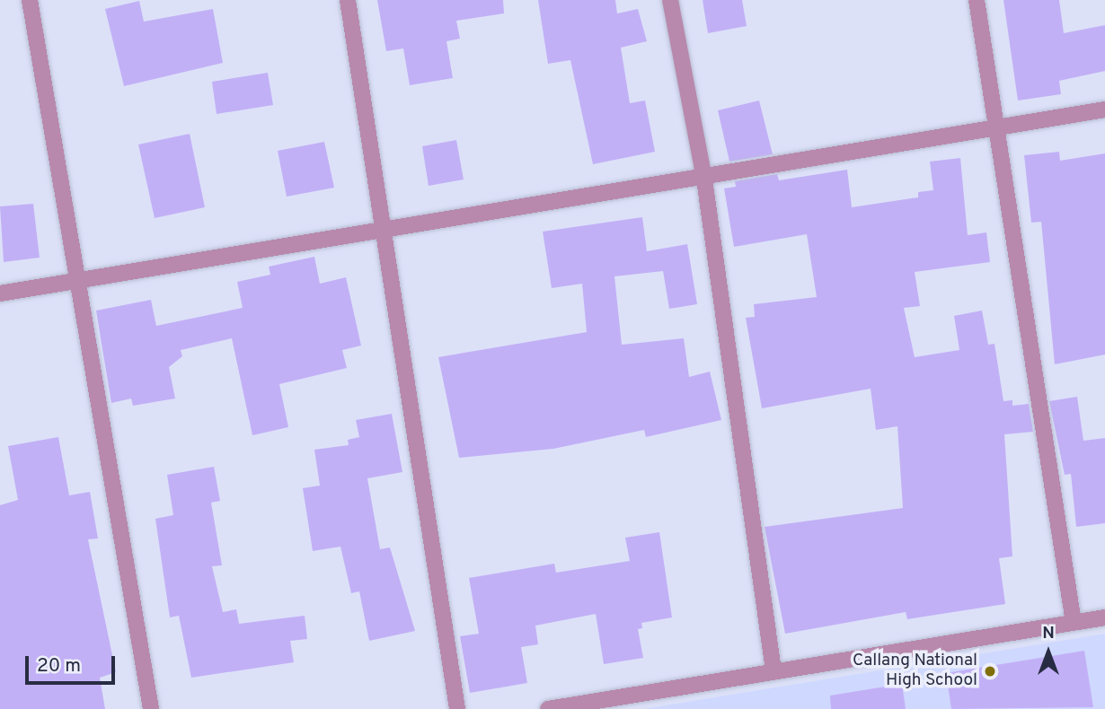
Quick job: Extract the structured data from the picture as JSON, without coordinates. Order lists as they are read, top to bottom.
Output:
{
  "places": ["Callang National High School"],
  "scale_bar": "20 m",
  "north": "top"
}
